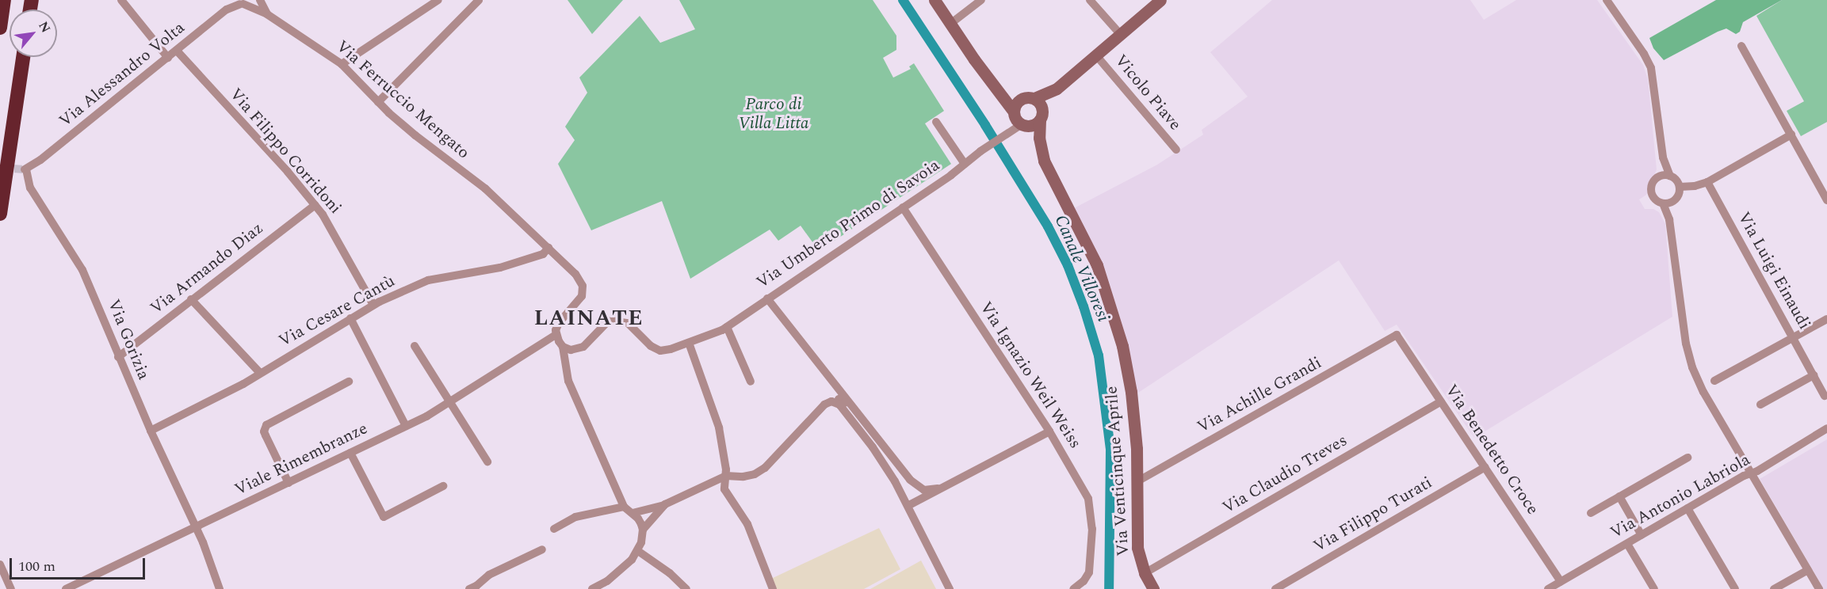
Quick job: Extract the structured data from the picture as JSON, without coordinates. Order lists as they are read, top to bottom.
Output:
{
  "streets": {
    "street": [
      "Via Alessandro Volta",
      "Vicolo Piave",
      "Via Ferruccio Mengato",
      "Via Filippo Corridoni",
      "Via Umberto Primo di Savoia",
      "Via Armando Diaz",
      "Via Luigi Einaudi",
      "Via Cesare Cantù",
      "Via Gorizia",
      "Via Ignazio Weil Weiss",
      "Via Achille Grandi",
      "Via Benedetto Croce",
      "Viale Rimembranze",
      "Via Venticinque Aprile",
      "Via Claudio Treves",
      "Via Antonio Labriola",
      "Via Filippo Turati"
    ]
  },
  "crossings": [
    ["Via Alessandro Volta", "Via Ferruccio Mengato"],
    ["Via Alessandro Volta", "Via Filippo Corridoni"],
    ["Via Alessandro Volta", "Via Gorizia"],
    ["Vicolo Piave", "Via Umberto Primo di Savoia"],
    ["Via Ferruccio Mengato", "Via Umberto Primo di Savoia"],
    ["Via Ferruccio Mengato", "Via Cesare Cantù"],
    ["Via Ferruccio Mengato", "Viale Rimembranze"],
    ["Via Filippo Corridoni", "Via Armando Diaz"],
    ["Via Filippo Corridoni", "Via Cesare Cantù"],
    ["Via Umberto Primo di Savoia", "Via Ignazio Weil Weiss"],
    ["Via Umberto Primo di Savoia", "Viale Rimembranze"],
    ["Via Umberto Primo di Savoia", "Via Venticinque Aprile"],
    ["Via Armando Diaz", "Via Gorizia"],
    ["Via Cesare Cantù", "Via Gorizia"],
    ["Via Gorizia", "Viale Rimembranze"],
    ["Via Achille Grandi", "Via Benedetto Croce"],
    ["Via Achille Grandi", "Via Venticinque Aprile"],
    ["Via Benedetto Croce", "Via Claudio Treves"],
    ["Via Benedetto Croce", "Via Antonio Labriola"],
    ["Via Benedetto Croce", "Via Filippo Turati"],
    ["Via Venticinque Aprile", "Via Claudio Treves"]
  ],
  "districts": ["LAINATE"],
  "water": ["Canale Villoresi"],
  "parks": ["Parco di Villa Litta"],
  "scale_bar": "100 m",
  "north": "top right"
}
